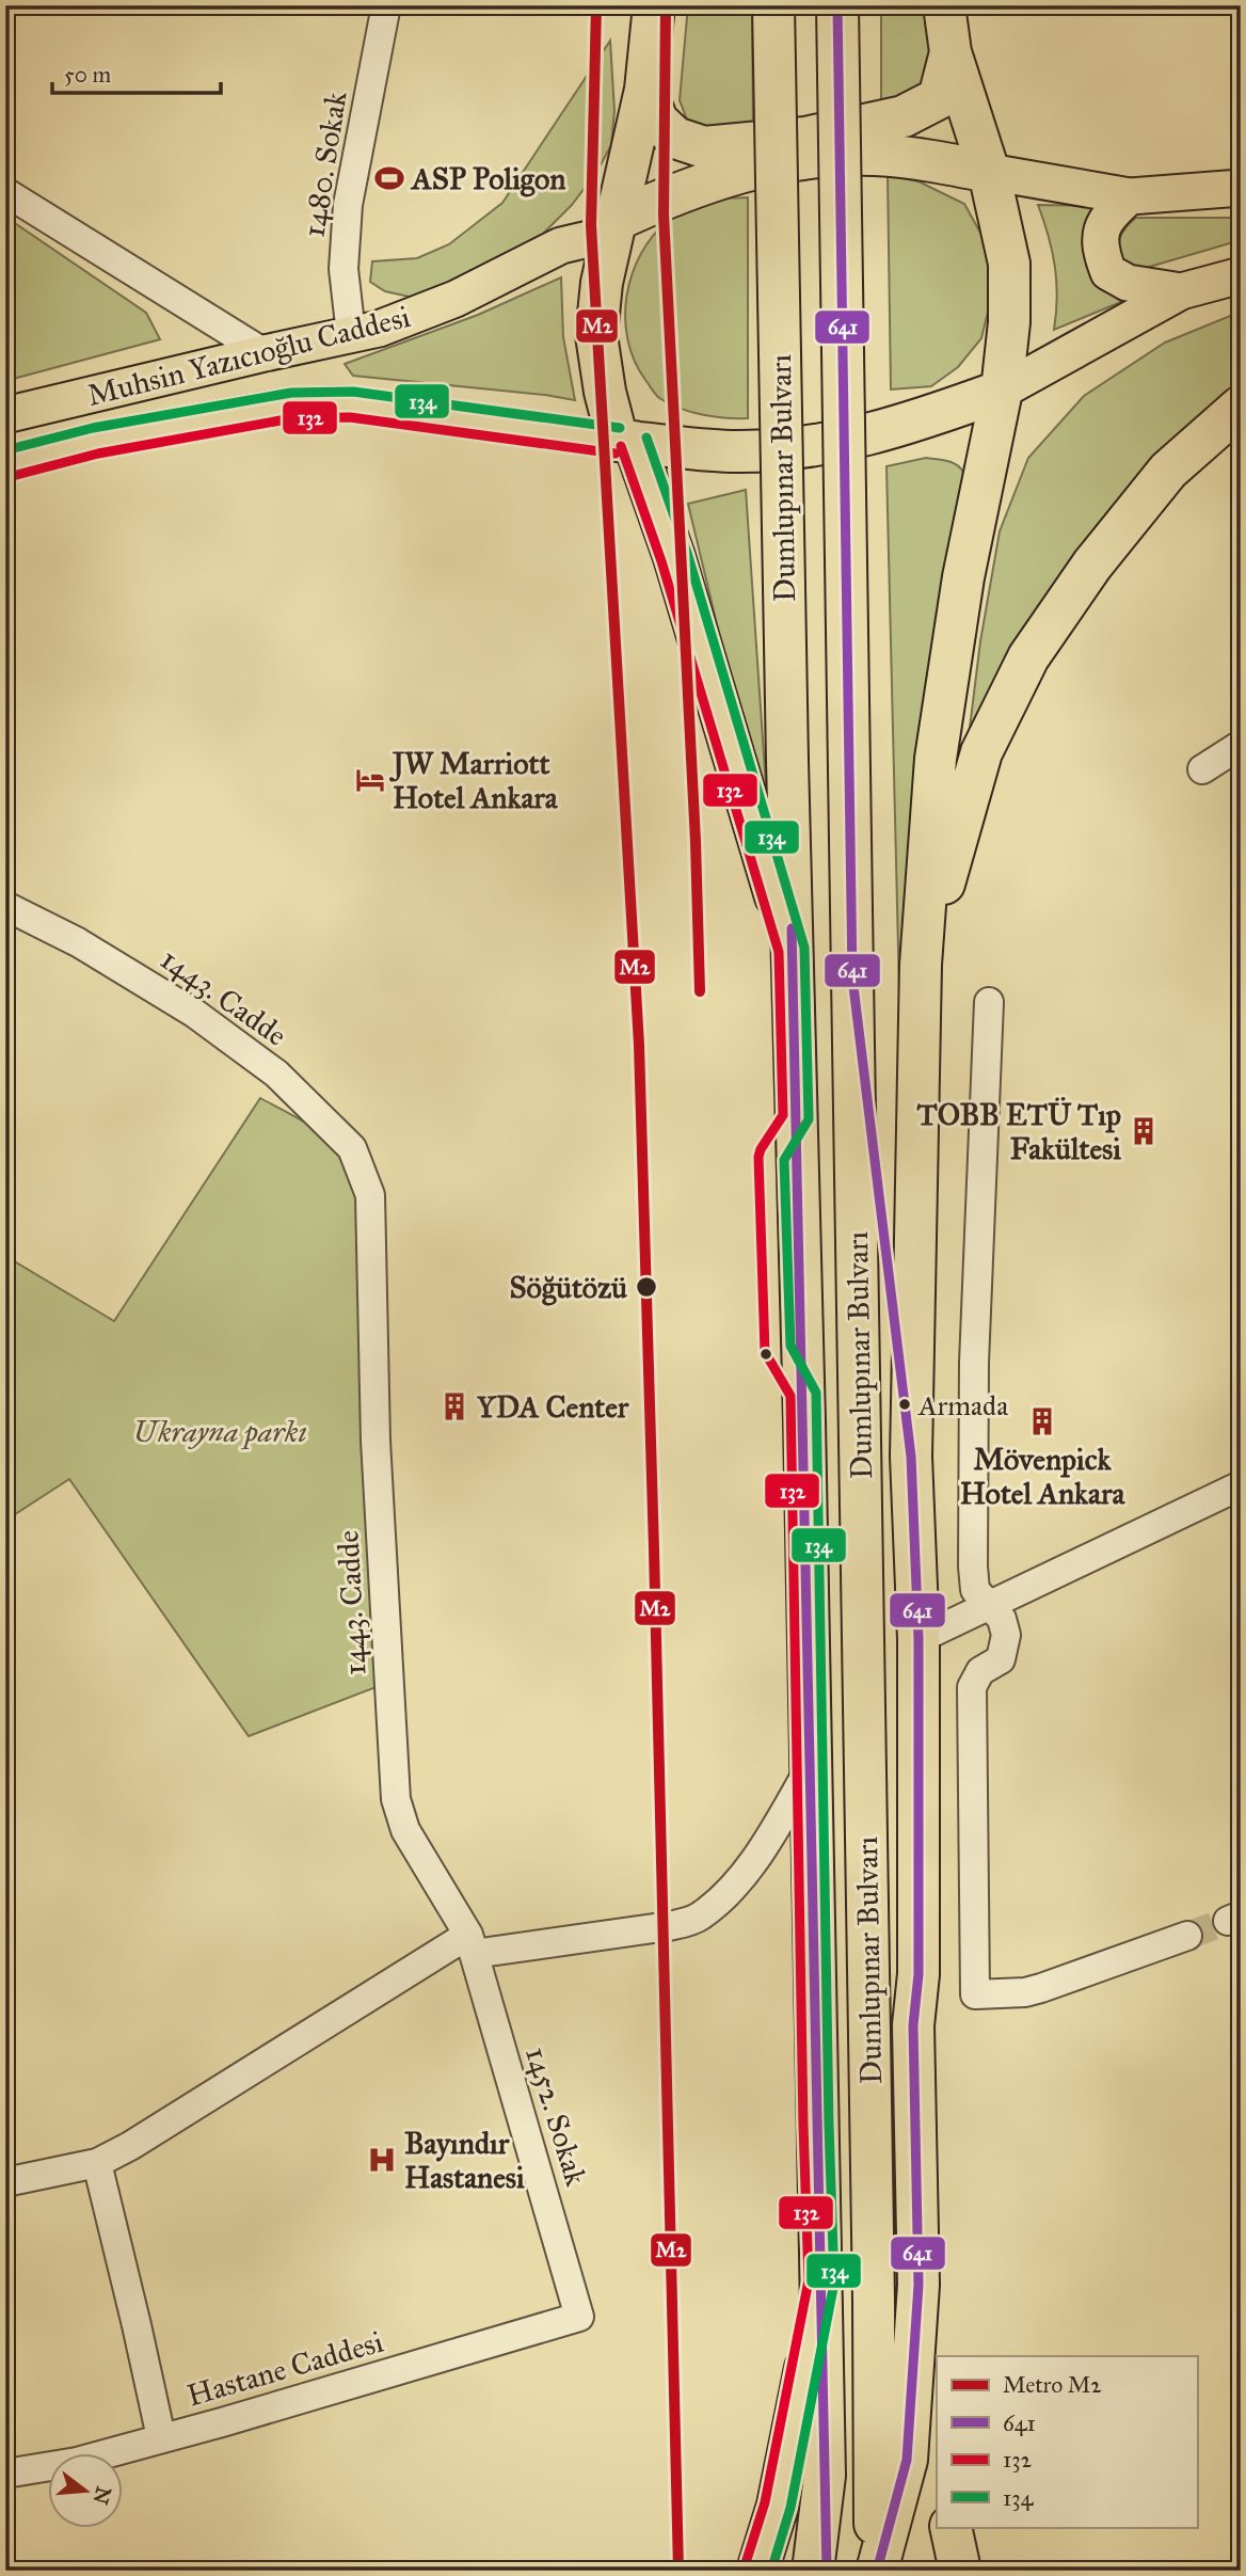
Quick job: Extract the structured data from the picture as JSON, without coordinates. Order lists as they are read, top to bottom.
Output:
{
  "streets": {
    "highway": ["Dumlupınar Bulvarı"],
    "main road": ["Muhsin Yazıcıoğlu Caddesi"],
    "street": [
      "1480. Sokak",
      "1443. Cadde",
      "1452. Sokak",
      "Hastane Caddesi"
    ]
  },
  "crossings": [
    ["1480. Sokak", "Muhsin Yazıcıoğlu Caddesi"],
    ["Muhsin Yazıcıoğlu Caddesi", "Dumlupınar Bulvarı"],
    ["1443. Cadde", "1452. Sokak"],
    ["1452. Sokak", "Hastane Caddesi"]
  ],
  "parks": ["Ukrayna parkı"],
  "places": {
    "sports": ["ASP Poligon"],
    "hotel": ["JW Marriott Hotel Ankara"],
    "building": ["TOBB ETÜ Tıp Fakültesi", "YDA Center", "Mövenpick Hotel Ankara"],
    "other": ["Söğütözü", "Armada"],
    "hospital": ["Bayındır Hastanesi"]
  },
  "lines": [
    "metro line M2",
    "transit line 641",
    "transit line 134",
    "transit line 132"
  ],
  "legend": [
    "Metro M2",
    "641",
    "132",
    "134"
  ],
  "scale_bar": "50 m",
  "north": "right"
}
